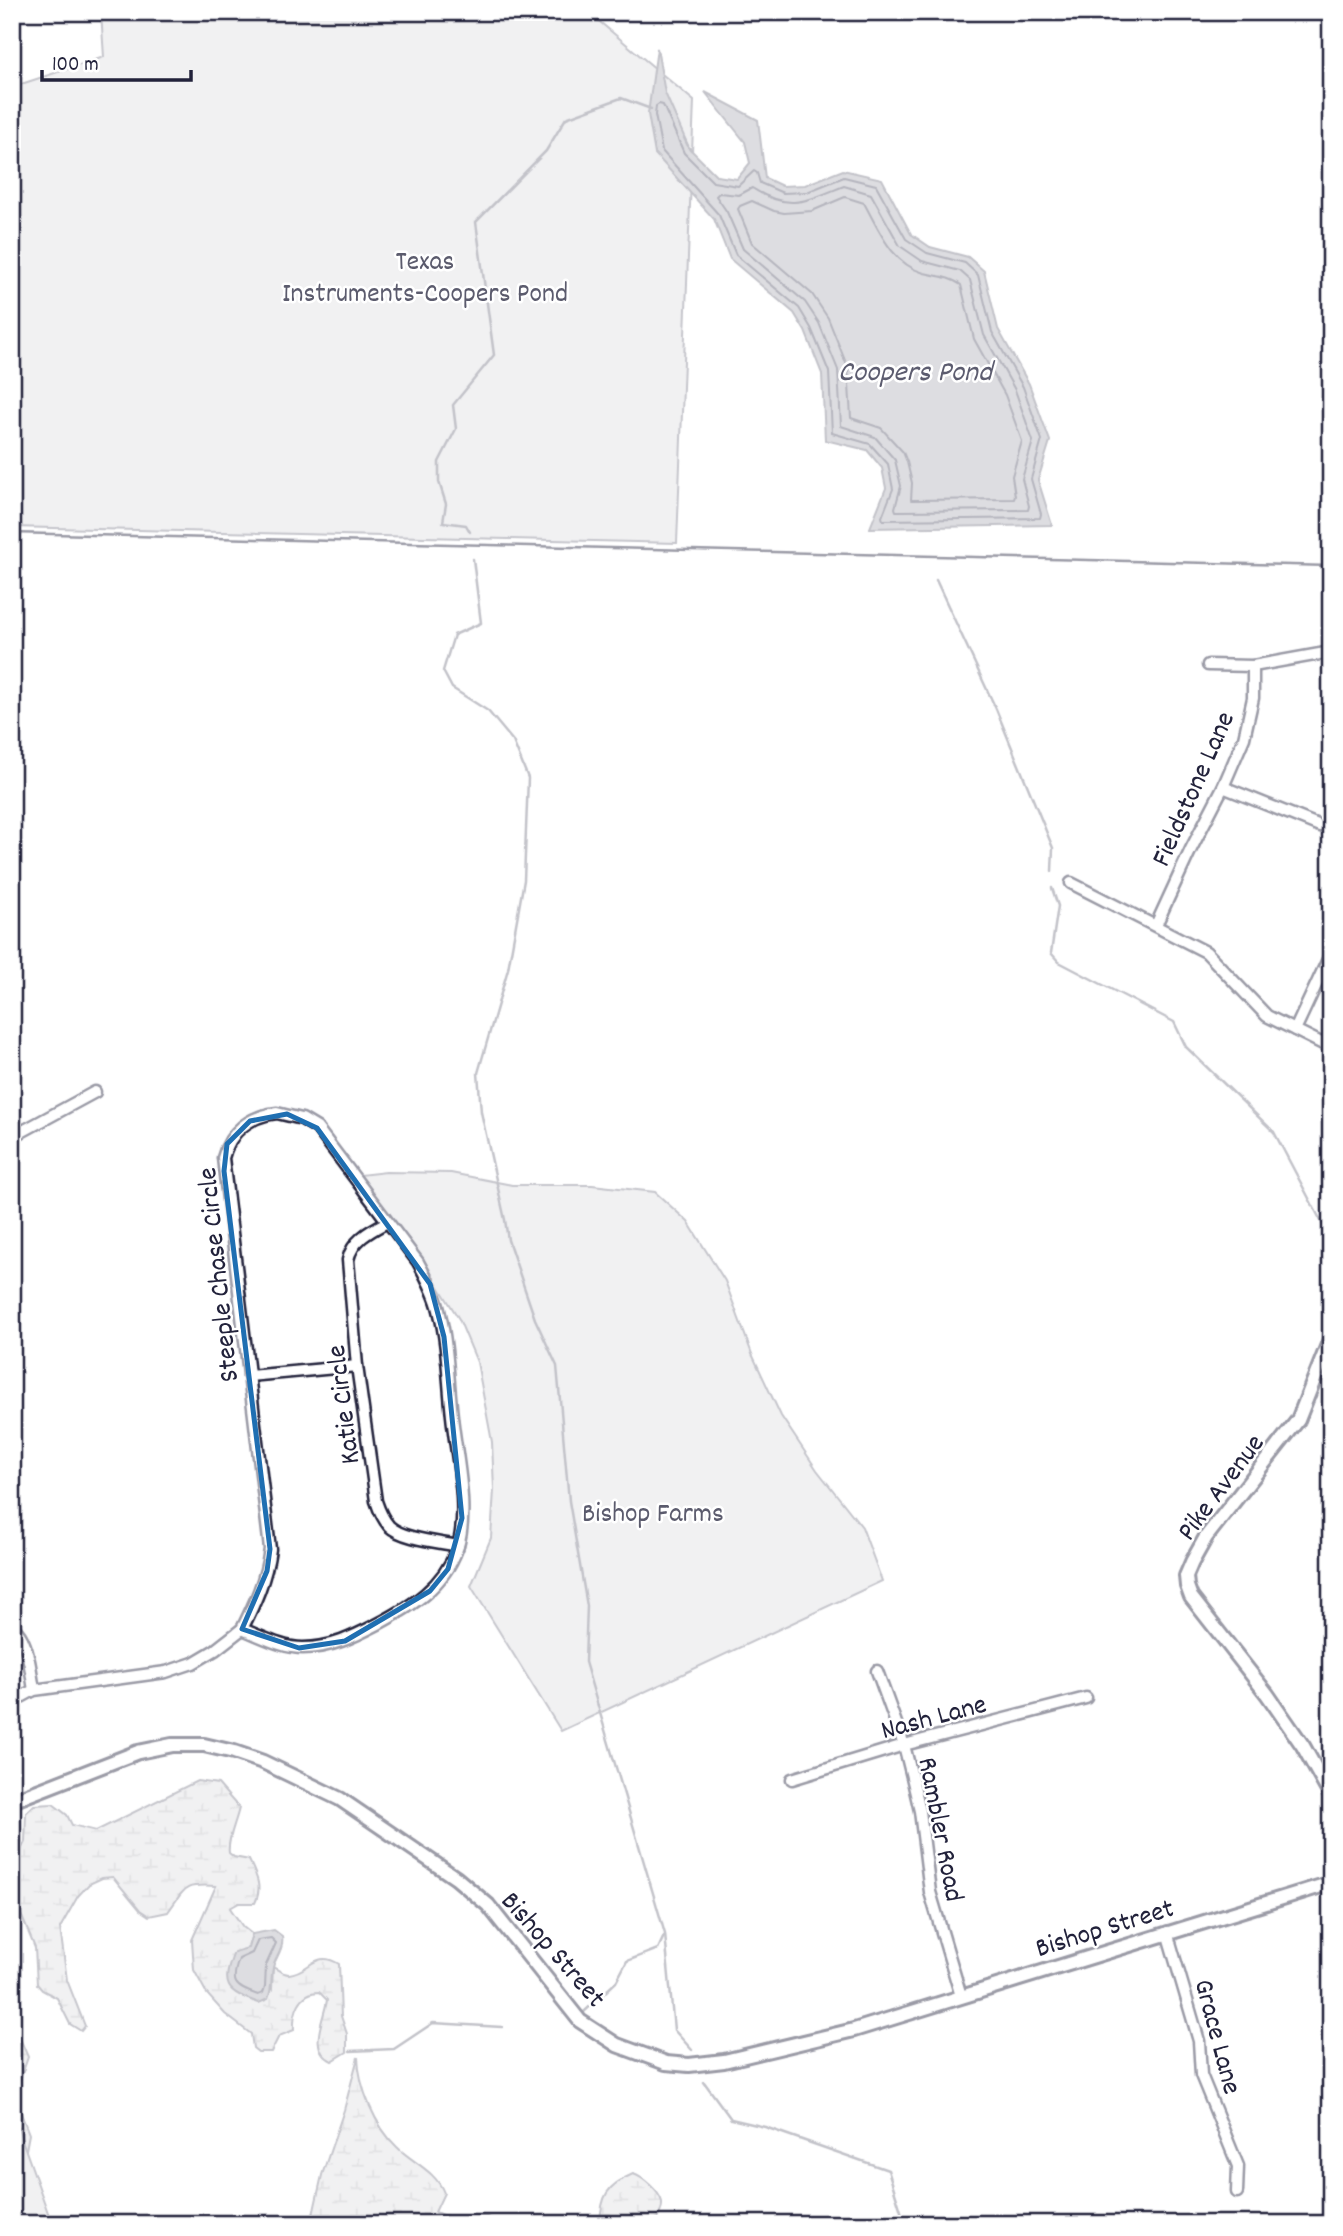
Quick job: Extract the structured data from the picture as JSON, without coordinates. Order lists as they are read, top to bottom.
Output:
{
  "streets": {
    "street": [
      "Fieldstone Lane",
      "Steeple Chase Circle",
      "Katie Circle",
      "Pike Avenue",
      "Nash Lane",
      "Rambler Road",
      "Bishop Street",
      "Grace Lane"
    ]
  },
  "crossings": [
    ["Steeple Chase Circle", "Katie Circle"],
    ["Nash Lane", "Rambler Road"],
    ["Rambler Road", "Bishop Street"],
    ["Bishop Street", "Grace Lane"]
  ],
  "water": ["Coopers Pond"],
  "parks": ["Texas Instruments-Coopers Pond", "Bishop Farms"],
  "scale_bar": "100 m"
}
